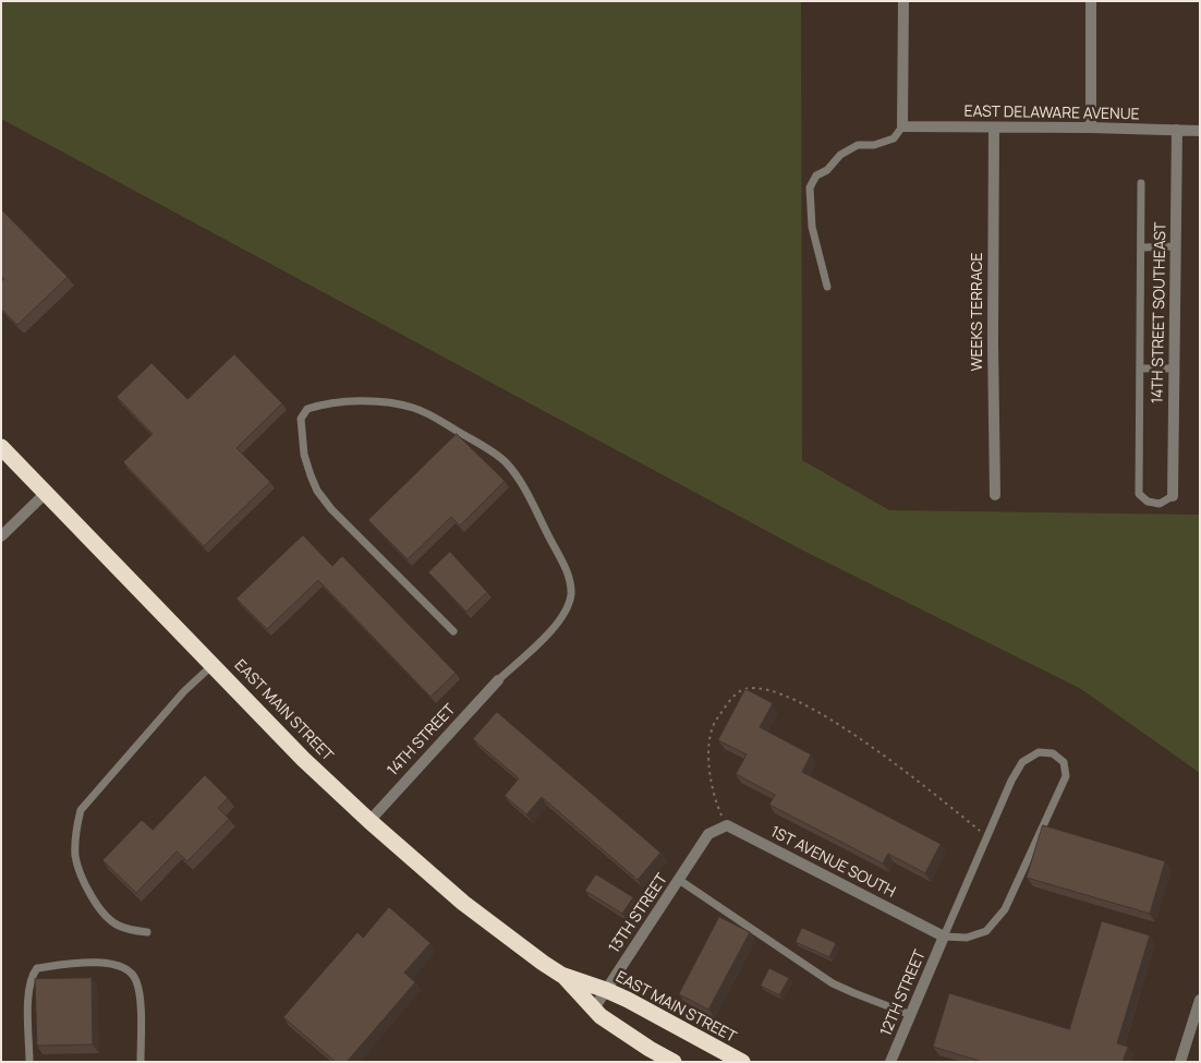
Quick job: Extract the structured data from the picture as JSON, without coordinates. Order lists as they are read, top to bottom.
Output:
{
  "streets": {
    "highway": ["EAST MAIN STREET"],
    "street": [
      "EAST DELAWARE AVENUE",
      "WEEKS TERRACE",
      "14TH STREET SOUTHEAST",
      "14TH STREET",
      "1ST AVENUE SOUTH",
      "13TH STREET",
      "12TH STREET"
    ]
  },
  "crossings": [
    ["EAST DELAWARE AVENUE", "WEEKS TERRACE"],
    ["EAST DELAWARE AVENUE", "14TH STREET SOUTHEAST"],
    ["EAST MAIN STREET", "14TH STREET"],
    ["EAST MAIN STREET", "13TH STREET"],
    ["1ST AVENUE SOUTH", "13TH STREET"],
    ["1ST AVENUE SOUTH", "12TH STREET"]
  ]
}
